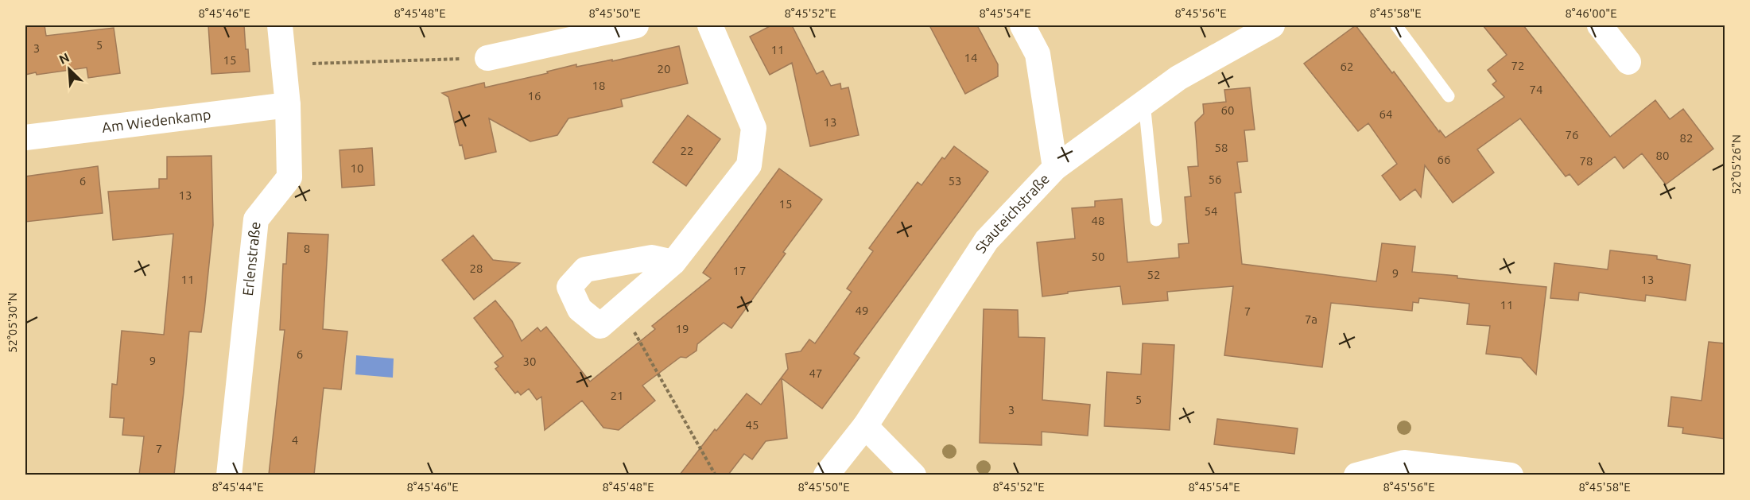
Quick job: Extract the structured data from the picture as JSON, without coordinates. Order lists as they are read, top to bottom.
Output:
{
  "streets": {
    "street": ["Am Wiedenkamp", "Stauteichstraße", "Erlenstraße"]
  },
  "crossings": [
    ["Am Wiedenkamp", "Erlenstraße"]
  ],
  "house_numbers": [
    "5",
    "3",
    "11",
    "14",
    "15",
    "72",
    "62",
    "20",
    "18",
    "74",
    "16",
    "60",
    "64",
    "13",
    "76",
    "82",
    "58",
    "22",
    "80",
    "66",
    "78",
    "10",
    "56",
    "6",
    "53",
    "13",
    "15",
    "54",
    "48",
    "8",
    "50",
    "28",
    "17",
    "9",
    "52",
    "11",
    "13",
    "11",
    "49",
    "7",
    "7a",
    "19",
    "6",
    "9",
    "30",
    "47",
    "21",
    "5",
    "3",
    "45",
    "4",
    "7"
  ],
  "north": "top left",
  "coordinates": [
    "8°45'46\"E",
    "8°45'48\"E",
    "8°45'50\"E",
    "8°45'52\"E",
    "8°45'54\"E",
    "8°45'56\"E",
    "8°45'58\"E",
    "8°46'00\"E",
    "52°05'26\"N",
    "52°05'30\"N",
    "8°45'44\"E"
  ]
}
